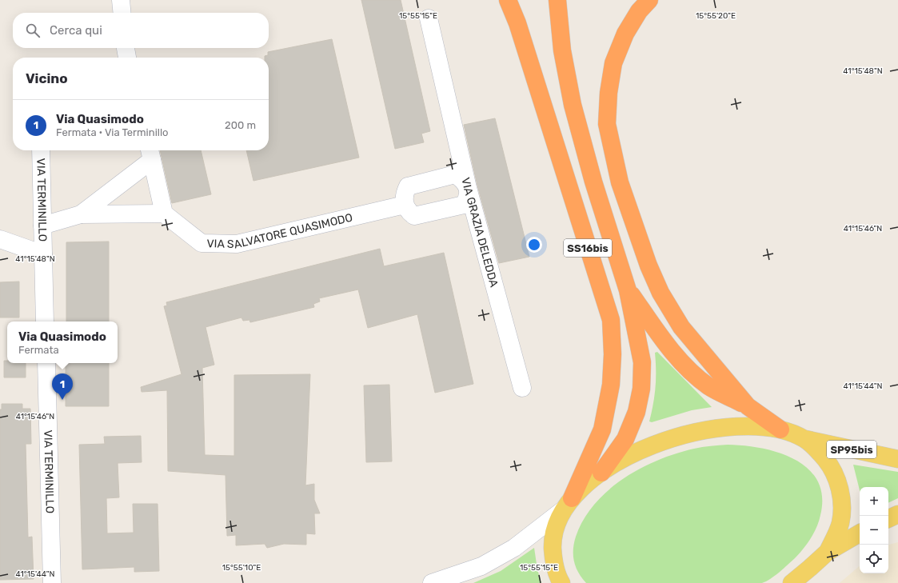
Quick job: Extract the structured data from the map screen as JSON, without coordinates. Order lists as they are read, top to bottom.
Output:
{
  "streets": {
    "highway": ["SS16bis"],
    "main road": ["SP95bis"],
    "street": ["VIA TERMINILLO", "VIA SALVATORE QUASIMODO", "VIA GRAZIA DELEDDA"]
  },
  "page": {
    "search": "Cerca qui",
    "heading": "Vicino",
    "list": [
      {
        "mark": "1",
        "name": "Via Quasimodo",
        "note": "Fermata · Via Terminillo",
        "value": "200 m"
      }
    ],
    "popup": ["Via Quasimodo", "Fermata"],
    "pins": "1",
    "map_buttons": ["+", "−"]
  },
  "coordinates": [
    "15°55'20\"E",
    "15°55'15\"E",
    "41°15'48\"N",
    "41°15'46\"N",
    "41°15'44\"N",
    "15°55'10\"E"
  ]
}
